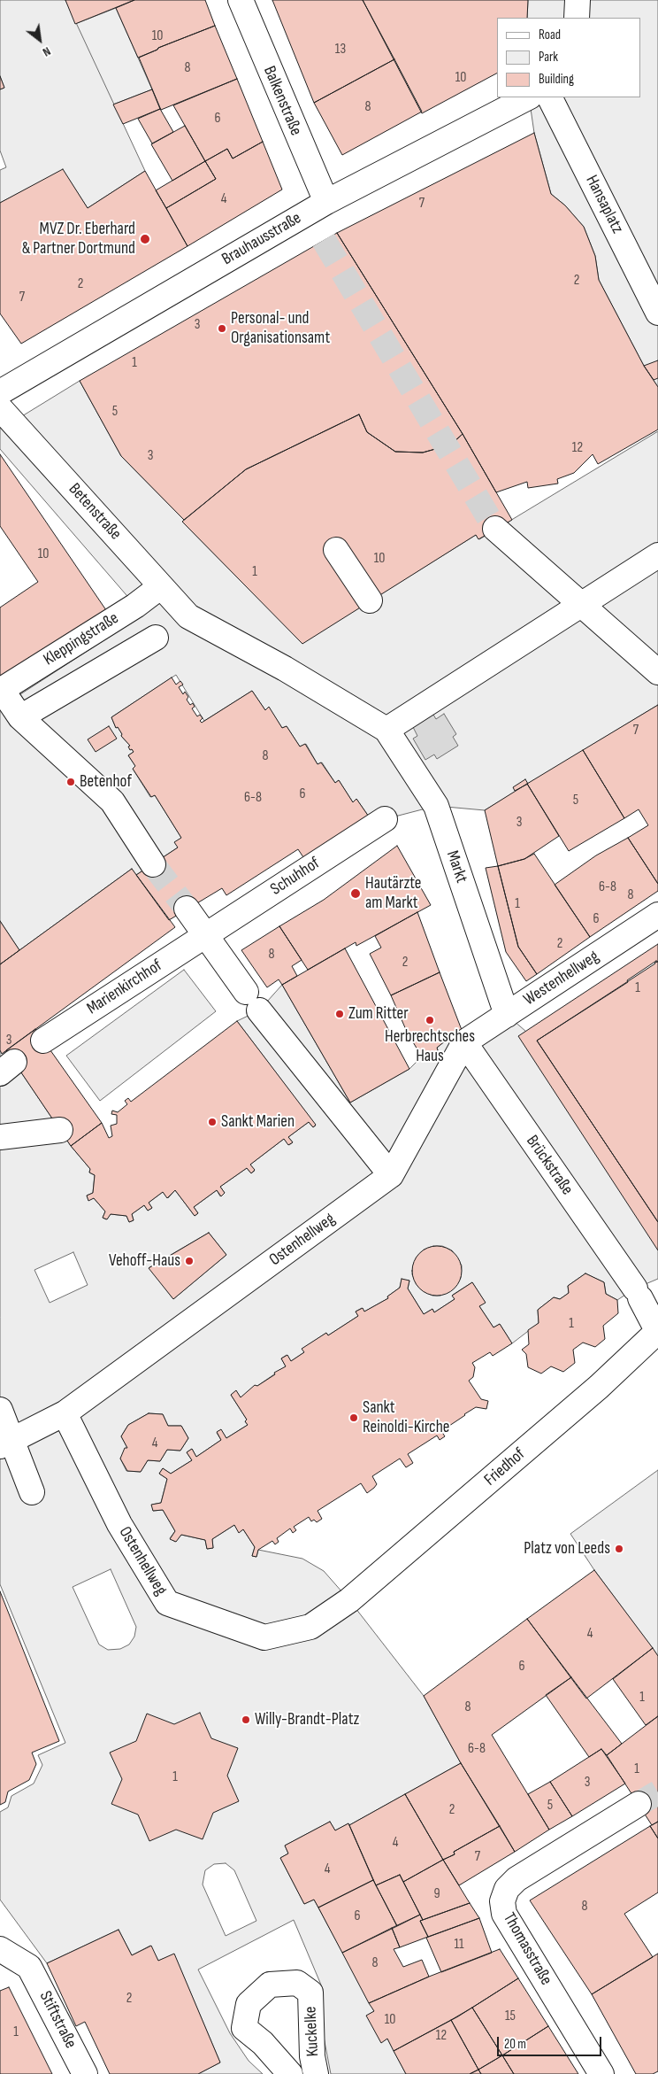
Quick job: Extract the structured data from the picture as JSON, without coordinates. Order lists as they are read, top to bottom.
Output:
{
  "streets": {
    "street": [
      "Balkenstraße",
      "Hansaplatz",
      "Brauhausstraße",
      "Betenstraße",
      "Kleppingstraße",
      "Markt",
      "Schuhhof",
      "Westenhellweg",
      "Marienkirchhof",
      "Brückstraße",
      "Ostenhellweg",
      "Friedhof",
      "Thomasstraße",
      "Stiftstraße",
      "Kuckelke"
    ]
  },
  "crossings": [
    ["Balkenstraße", "Brauhausstraße"],
    ["Betenstraße", "Kleppingstraße"],
    ["Betenstraße", "Markt"],
    ["Markt", "Westenhellweg"],
    ["Schuhhof", "Marienkirchhof"],
    ["Westenhellweg", "Brückstraße"],
    ["Westenhellweg", "Ostenhellweg"],
    ["Brückstraße", "Ostenhellweg"],
    ["Brückstraße", "Friedhof"],
    ["Ostenhellweg", "Friedhof"]
  ],
  "places": [
    "MVZ Dr. Eberhard & Partner Dortmund",
    "Personal- und Organisationsamt",
    "Betenhof",
    "Hautärzte am Markt",
    "Zum Ritter",
    "Herbrechtsches Haus",
    "Sankt Marien",
    "Vehoff-Haus",
    "Sankt Reinoldi-Kirche",
    "Platz von Leeds",
    "Willy-Brandt-Platz"
  ],
  "house_numbers": [
    "10",
    "13",
    "8",
    "10",
    "8",
    "6",
    "4",
    "7",
    "2",
    "2",
    "7",
    "3",
    "1",
    "5",
    "12",
    "3",
    "10",
    "10",
    "1",
    "7",
    "8",
    "6",
    "6-8",
    "5",
    "3",
    "6-8",
    "8",
    "1",
    "6",
    "2",
    "8",
    "2",
    "1",
    "3",
    "1",
    "4",
    "4",
    "6",
    "1",
    "8",
    "6-8",
    "1",
    "1",
    "3",
    "5",
    "2",
    "4",
    "7",
    "4",
    "9",
    "8",
    "6",
    "11",
    "8",
    "2",
    "15",
    "10",
    "1",
    "12"
  ],
  "legend": ["Road", "Park", "Building"],
  "scale_bar": "20 m",
  "north": "bottom right"
}
